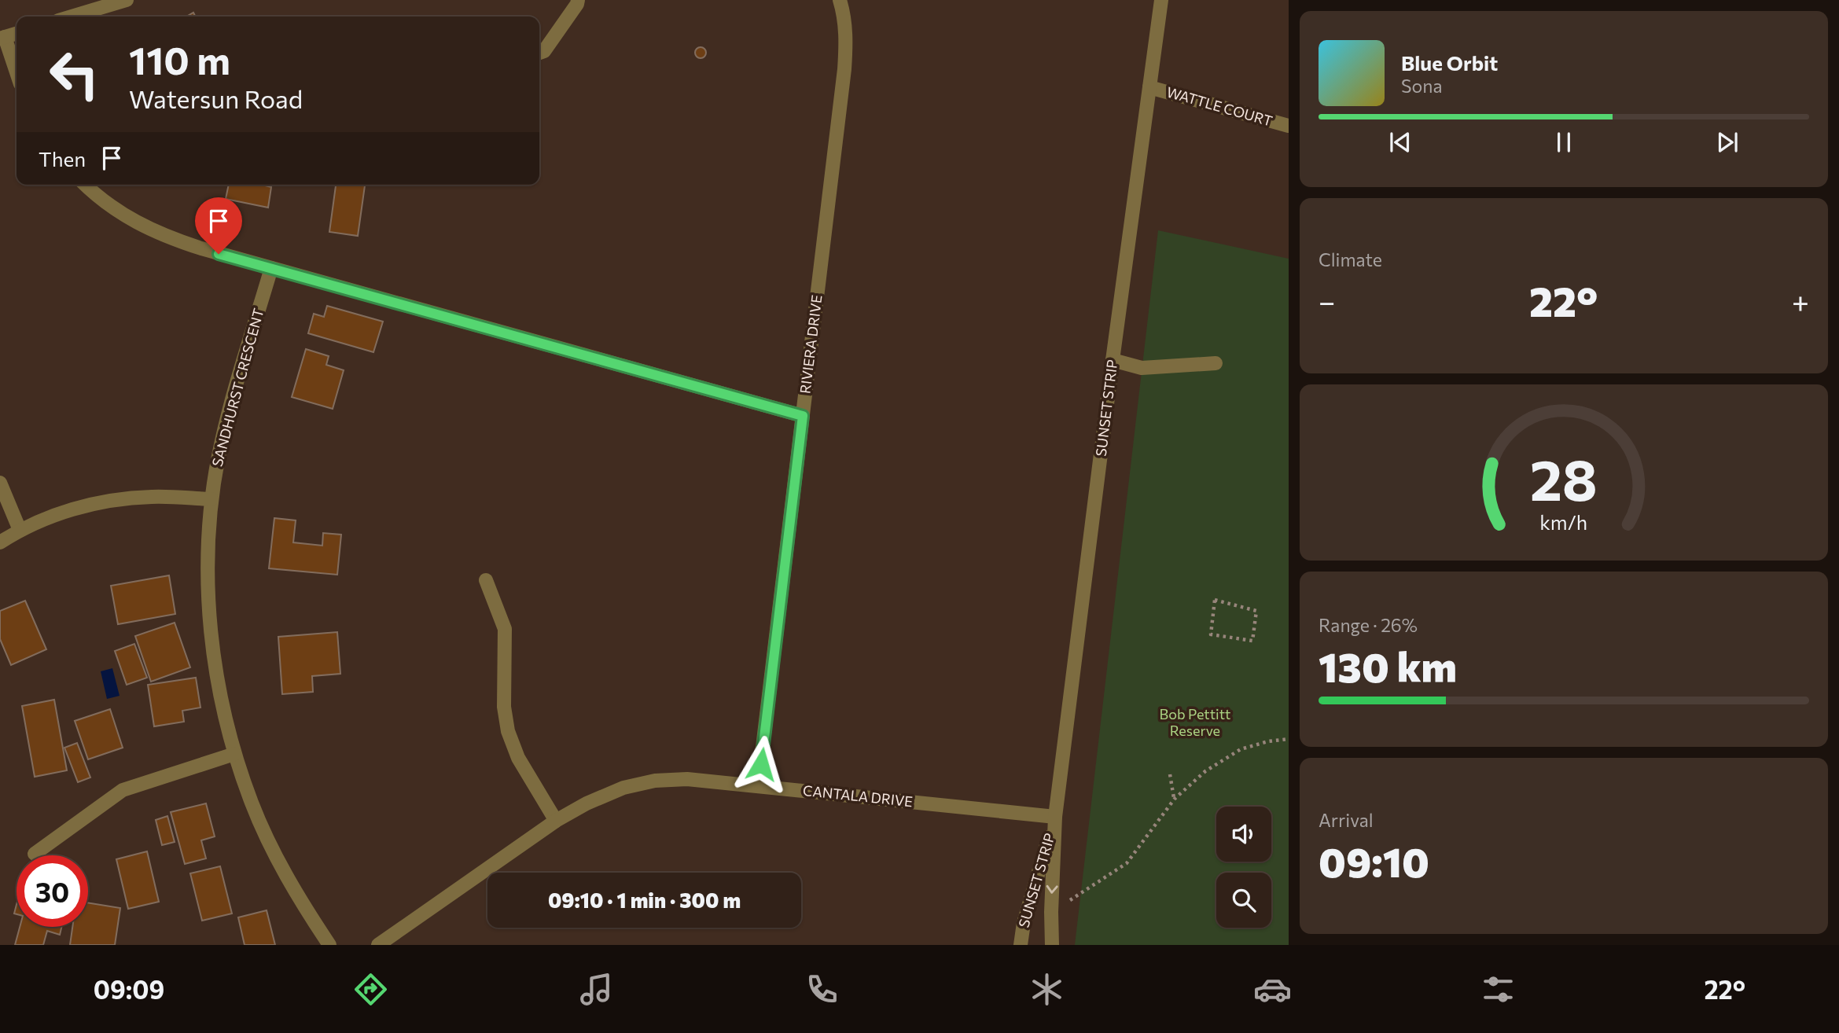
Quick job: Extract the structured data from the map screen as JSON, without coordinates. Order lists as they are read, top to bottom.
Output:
{
  "streets": {
    "street": [
      "WATTLE COURT",
      "RIVIERA DRIVE",
      "SANDHURST CRESCENT",
      "SUNSET STRIP",
      "CANTALA DRIVE"
    ]
  },
  "crossings": [
    ["WATTLE COURT", "SUNSET STRIP"],
    ["RIVIERA DRIVE", "CANTALA DRIVE"],
    ["SUNSET STRIP", "CANTALA DRIVE"]
  ],
  "parks": ["Bob Pettitt Reserve"],
  "page": {
    "turn": ["110 m", "Watersun Road"],
    "song": ["Blue Orbit", "Sona"],
    "then": "Then",
    "tile": [
      "Climate",
      ["Range · 26%", "130 km"],
      ["Arrival", "09:10"]
    ],
    "heat": ["−", "22°", "+"],
    "limit": "30",
    "trip": "09:10 · 1 min · 300 m",
    "tabs": ["09:09", "22°"],
    "gauge": ["28", "km/h"]
  }
}
